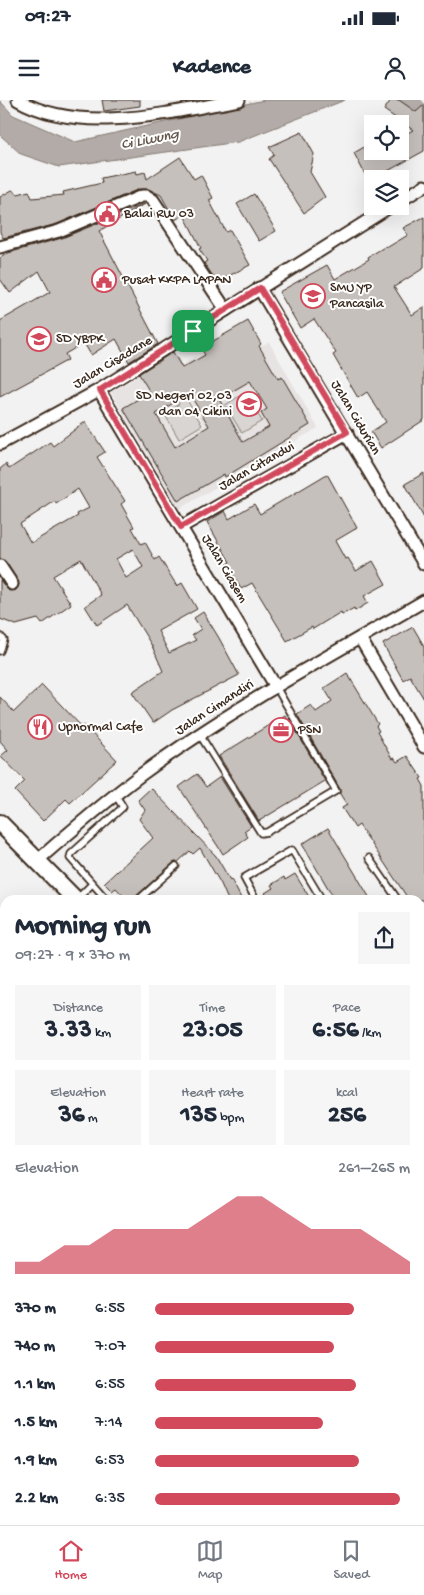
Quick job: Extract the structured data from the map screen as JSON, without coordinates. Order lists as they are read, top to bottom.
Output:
{
  "streets": {
    "street": [
      "Jalan Cisadane",
      "Jalan Cidurian",
      "Jalan Citandui",
      "Jalan Ciasem",
      "Jalan Cimandiri"
    ]
  },
  "crossings": [
    ["Jalan Cisadane", "Jalan Cidurian"],
    ["Jalan Cisadane", "Jalan Ciasem"],
    ["Jalan Cidurian", "Jalan Citandui"],
    ["Jalan Citandui", "Jalan Ciasem"],
    ["Jalan Ciasem", "Jalan Cimandiri"]
  ],
  "water": ["Ci Liwung"],
  "places": {
    "public building": ["Balai RW 03", "Pusat KKPA LAPAN"],
    "school or university": ["SMU YP Pancasila", "SD YBPK", "SD Negeri 02,03 dan 04 Cikini"],
    "restaurant": ["Upnormal Cafe"],
    "office": ["PSN"]
  },
  "page": {
    "status": "09:27",
    "header": "Kadence",
    "heading": ["Morning run", "09:27 · 9 × 370 m"],
    "stats": [
      ["Distance", "3.33 km"],
      ["Time", "23:05"],
      ["Pace", "6:56 /km"],
      ["Elevation", "36 m"],
      ["Heart rate", "135 bpm"],
      ["kcal", "256"]
    ],
    "chart": ["Elevation", "261–265 m"],
    "list": [
      {
        "name": "370 m",
        "note": "6:55"
      },
      {
        "name": "740 m",
        "note": "7:07"
      },
      {
        "name": "1.1 km",
        "note": "6:55"
      },
      {
        "name": "1.5 km",
        "note": "7:14"
      },
      {
        "name": "1.9 km",
        "note": "6:53"
      },
      {
        "name": "2.2 km",
        "note": "6:35"
      }
    ],
    "tabs": ["Home", "Map", "Saved"]
  }
}
